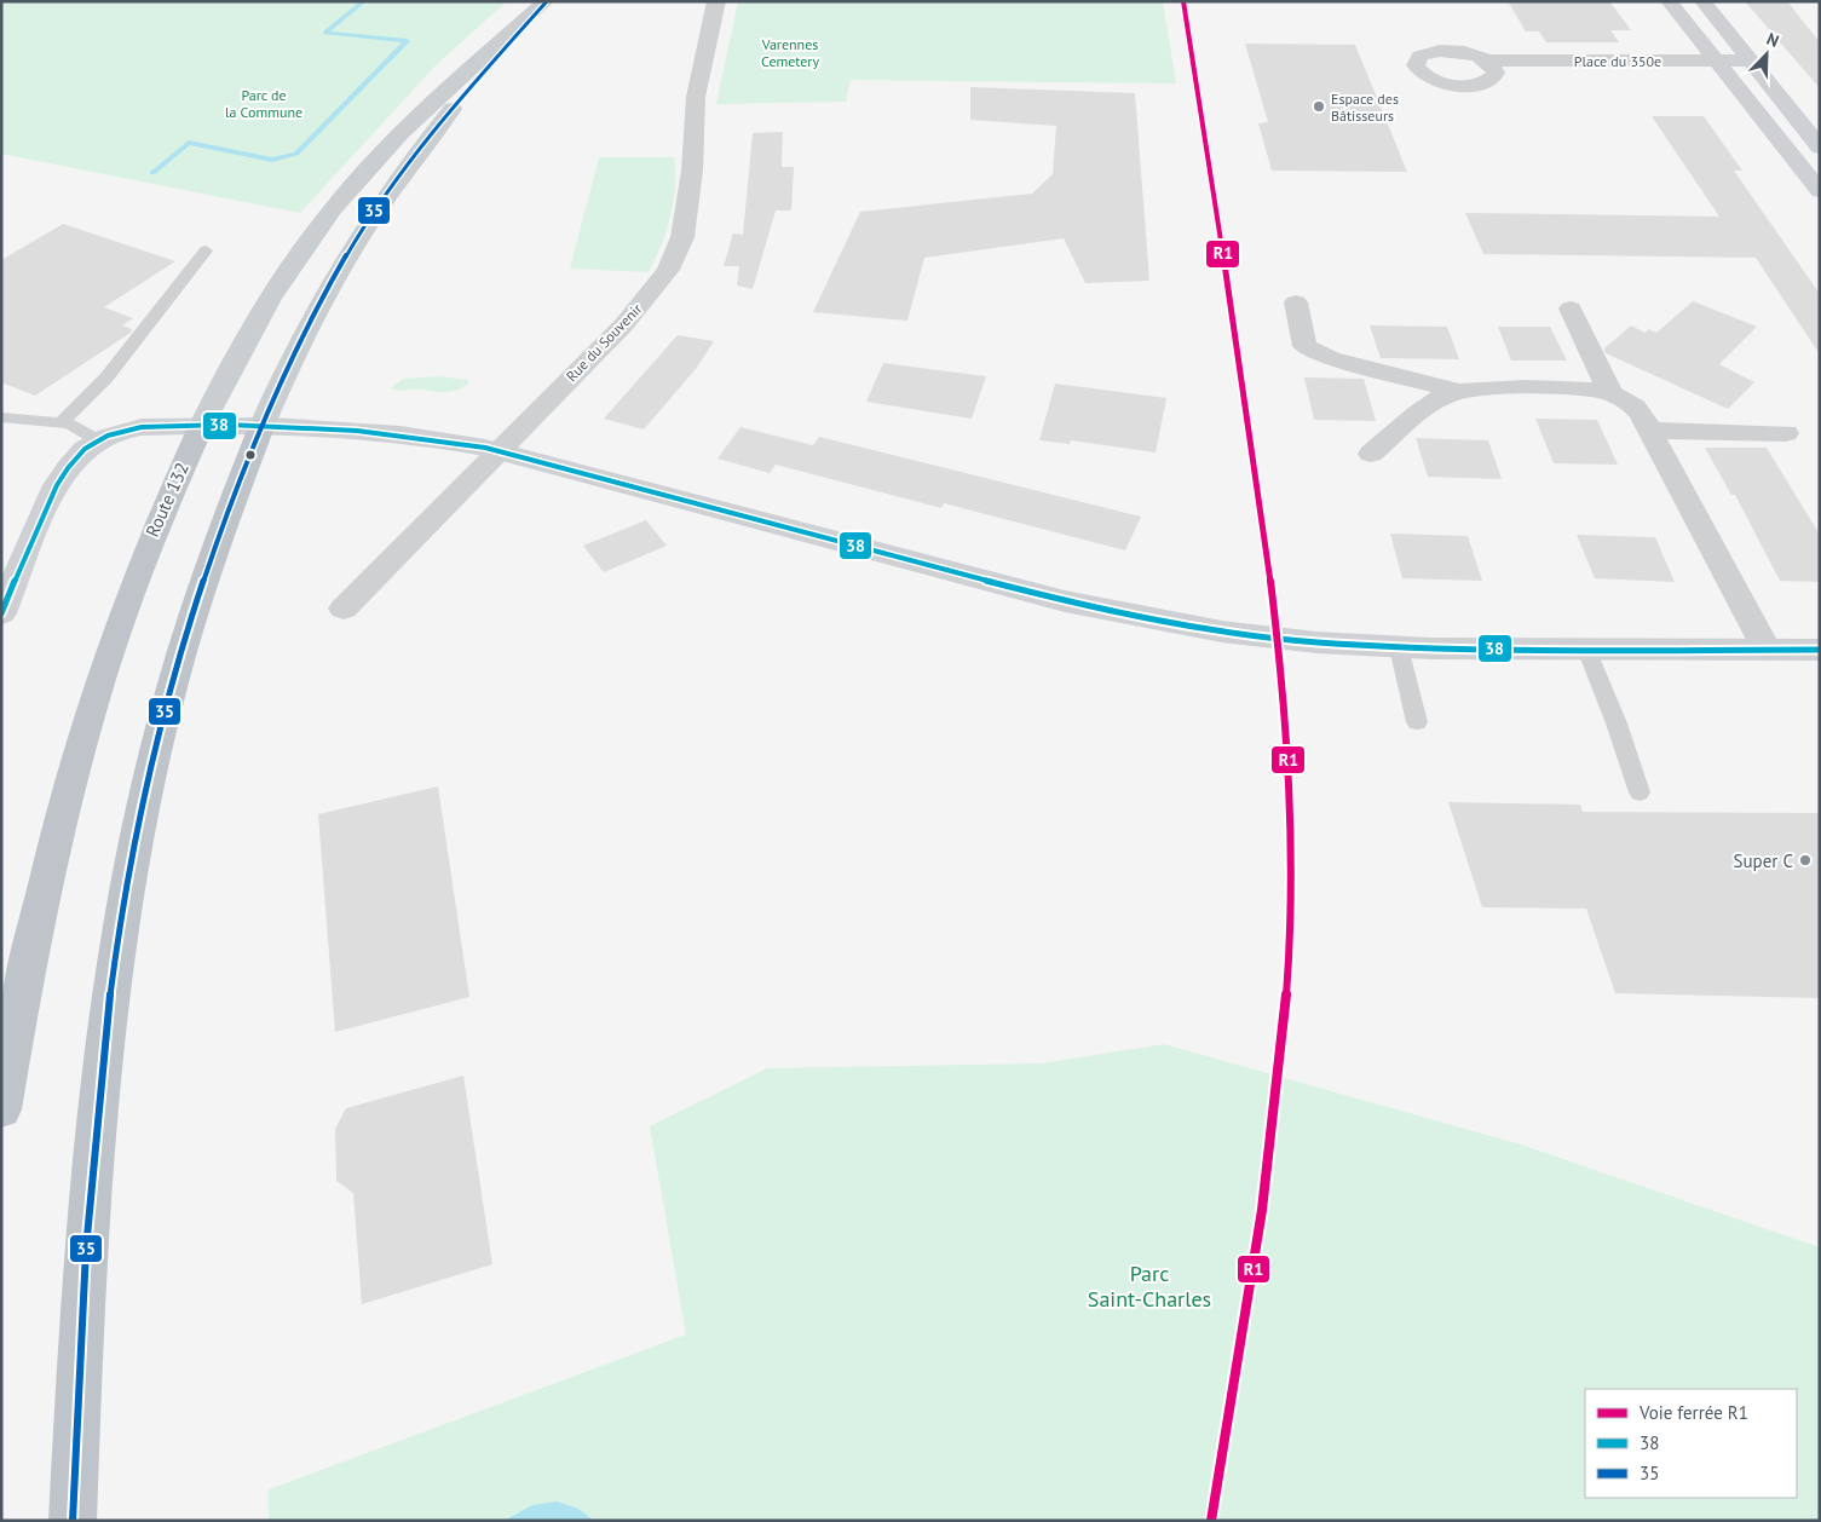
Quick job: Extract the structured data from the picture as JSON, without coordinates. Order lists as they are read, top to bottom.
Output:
{
  "streets": {
    "highway": ["Route 132"],
    "street": ["Place du 350e", "Rue du Souvenir"]
  },
  "parks": ["Varennes Cemetery", "Parc de la Commune", "Parc Saint-Charles"],
  "places": ["Espace des Bâtisseurs", "Super C"],
  "lines": ["rail line R1", "transit line 35", "transit line 38"],
  "legend": ["Voie ferrée R1", "38", "35"],
  "north": "top right"
}
